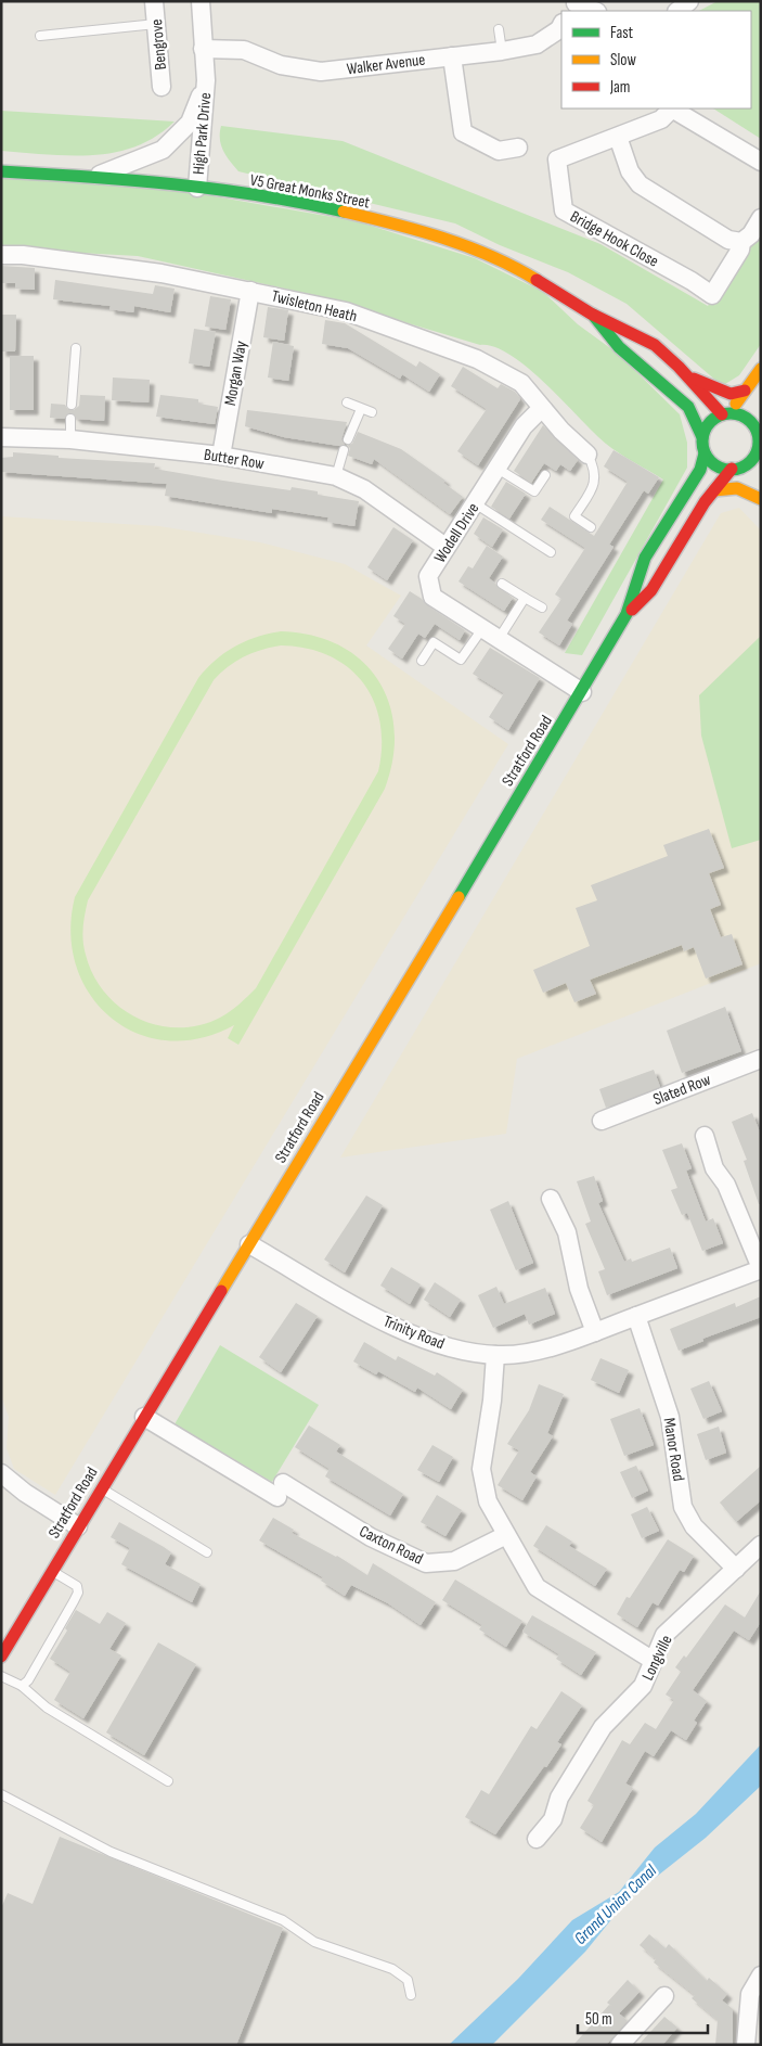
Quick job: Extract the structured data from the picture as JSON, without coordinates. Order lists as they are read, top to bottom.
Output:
{
  "streets": {
    "street": [
      "Bengrove",
      "Walker Avenue",
      "High Park Drive",
      "V5 Great Monks Street",
      "Bridge Hook Close",
      "Twisleton Heath",
      "Morgan Way",
      "Butter Row",
      "Wodell Drive",
      "Stratford Road",
      "Slated Row",
      "Trinity Road",
      "Manor Road",
      "Caxton Road",
      "Longville"
    ]
  },
  "crossings": [
    ["Walker Avenue", "High Park Drive"],
    ["High Park Drive", "V5 Great Monks Street"],
    ["V5 Great Monks Street", "Stratford Road"],
    ["Twisleton Heath", "Morgan Way"],
    ["Twisleton Heath", "Wodell Drive"],
    ["Morgan Way", "Butter Row"],
    ["Butter Row", "Wodell Drive"],
    ["Wodell Drive", "Stratford Road"],
    ["Stratford Road", "Trinity Road"],
    ["Stratford Road", "Caxton Road"],
    ["Trinity Road", "Manor Road"],
    ["Manor Road", "Longville"]
  ],
  "water": ["Grand Union Canal"],
  "legend": ["Fast", "Slow", "Jam"],
  "scale_bar": "50 m"
}
